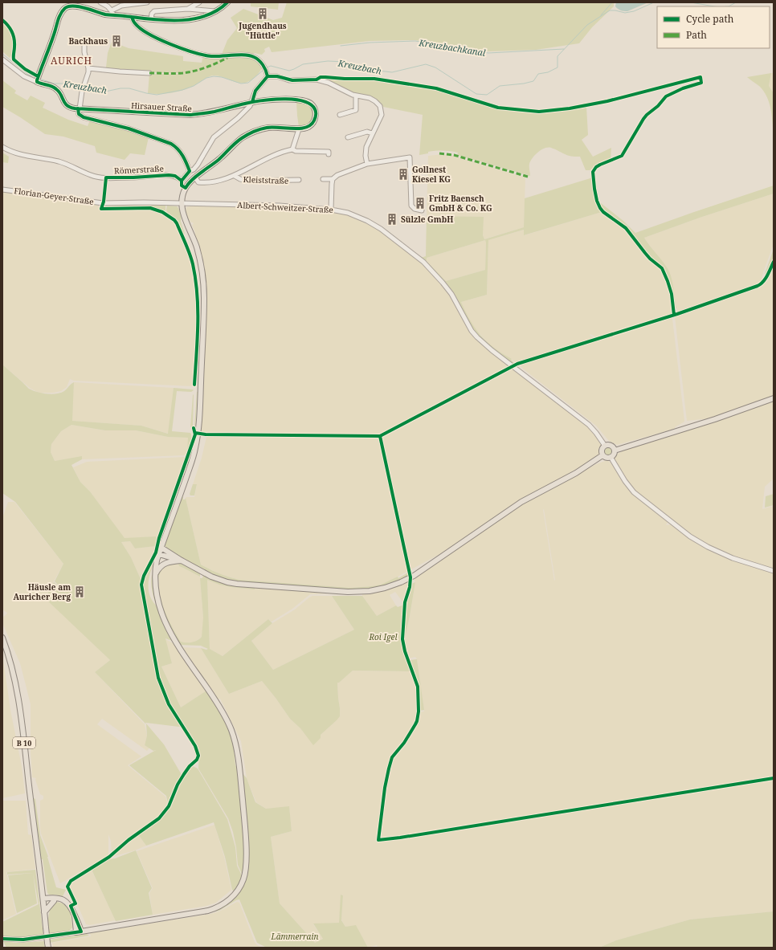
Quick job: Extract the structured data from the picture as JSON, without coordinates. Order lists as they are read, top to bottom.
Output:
{
  "streets": {
    "main road": ["Hirsauer Straße", "B 10"],
    "street": [
      "Römerstraße",
      "Kleiststraße",
      "Florian-Geyer-Straße",
      "Albert-Schweitzer-Straße"
    ]
  },
  "crossings": [
    ["Florian-Geyer-Straße", "Albert-Schweitzer-Straße"]
  ],
  "districts": ["AURICH"],
  "water": ["Kreuzbachkanal", "Kreuzbach"],
  "parks": ["Roi Igel", "Lämmerrain"],
  "places": {
    "building": [
      "Jugendhaus \"Hüttle\"",
      "Backhaus",
      "Gollnest Kiesel KG",
      "Fritz Baensch GmbH & Co. KG",
      "Sülzle GmbH",
      "Häusle am Auricher Berg"
    ]
  },
  "legend": ["Cycle path", "Path"]
}
